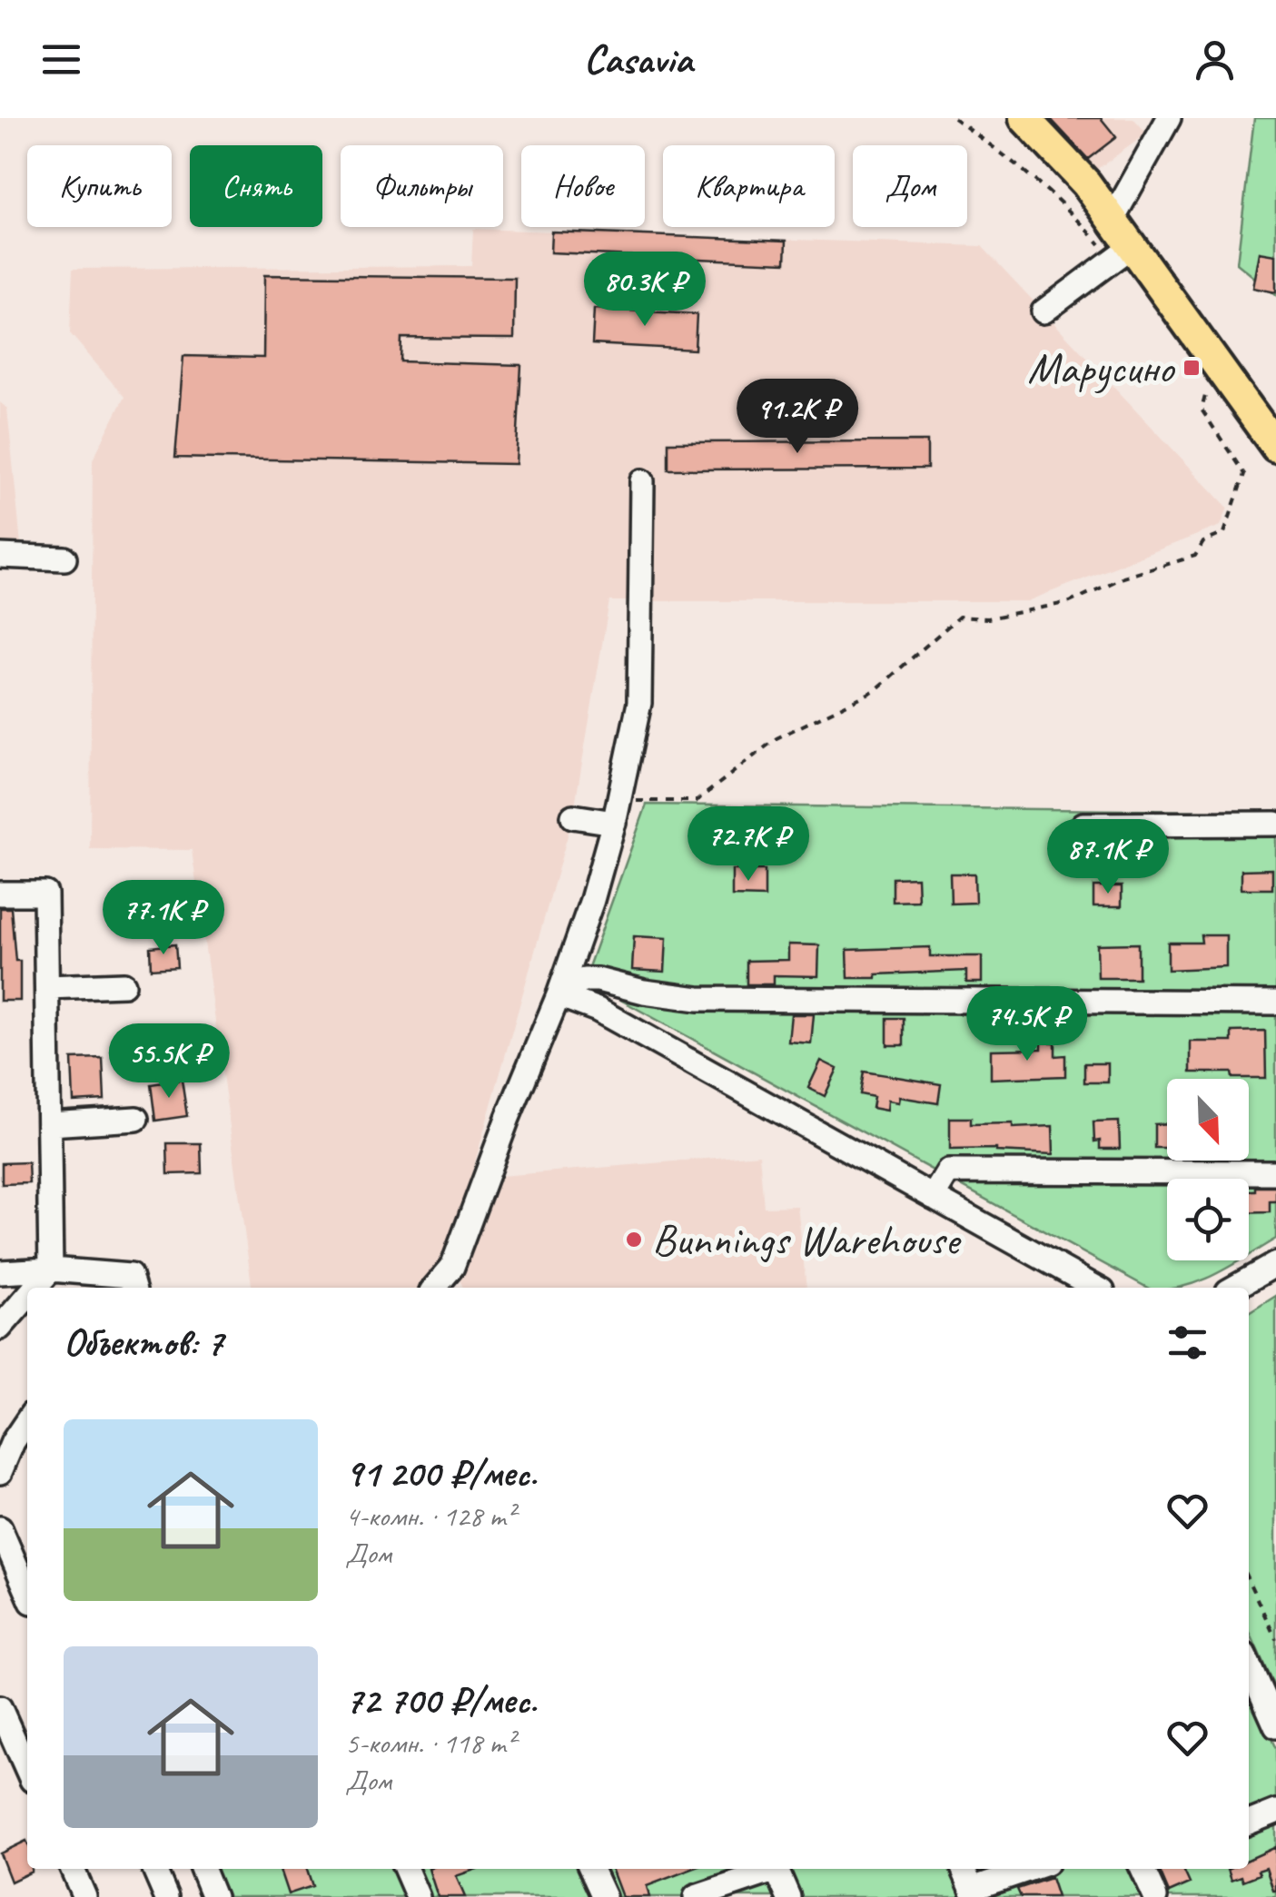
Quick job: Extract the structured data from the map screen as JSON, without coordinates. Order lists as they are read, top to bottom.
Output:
{
  "places": {
    "transit": ["Марусино"],
    "other": ["Bunnings Warehouse"]
  },
  "north": "bottom right",
  "page": {
    "header": "Casavia",
    "chip": [
      "Купить",
      "Снять",
      "Фильтры",
      "Новое",
      "Квартира",
      "Дом"
    ],
    "price": [
      "80.3K ₽",
      "91.2K ₽",
      "72.7K ₽",
      "87.1K ₽",
      "77.1K ₽",
      "74.5K ₽",
      "55.5K ₽"
    ],
    "heading": "Объектов: 7",
    "list": [
      {
        "name": "91 200 ₽/мес.",
        "note": "4-комн. · 128 m² · Дом"
      },
      {
        "name": "72 700 ₽/мес.",
        "note": "5-комн. · 118 m² · Дом"
      }
    ]
  }
}
